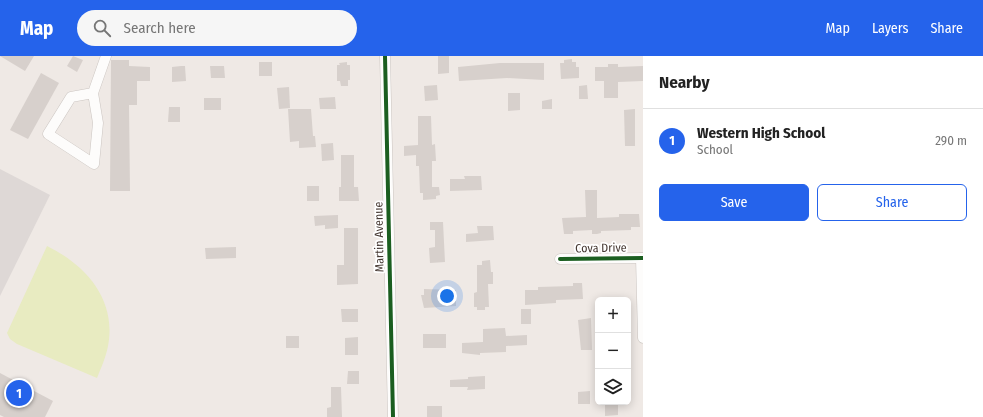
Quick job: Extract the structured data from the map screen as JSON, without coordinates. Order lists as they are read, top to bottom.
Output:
{
  "streets": {
    "street": ["Martin Avenue", "Cova Drive"]
  },
  "page": {
    "header": "Map",
    "search": "Search here",
    "nav": ["Map", "Layers", "Share"],
    "heading": "Nearby",
    "list": [
      {
        "mark": "1",
        "name": "Western High School",
        "note": "School",
        "value": "290 m"
      }
    ],
    "buttons": ["Save", "Share"],
    "map_buttons": ["+", "−"],
    "pins": "1"
  }
}
